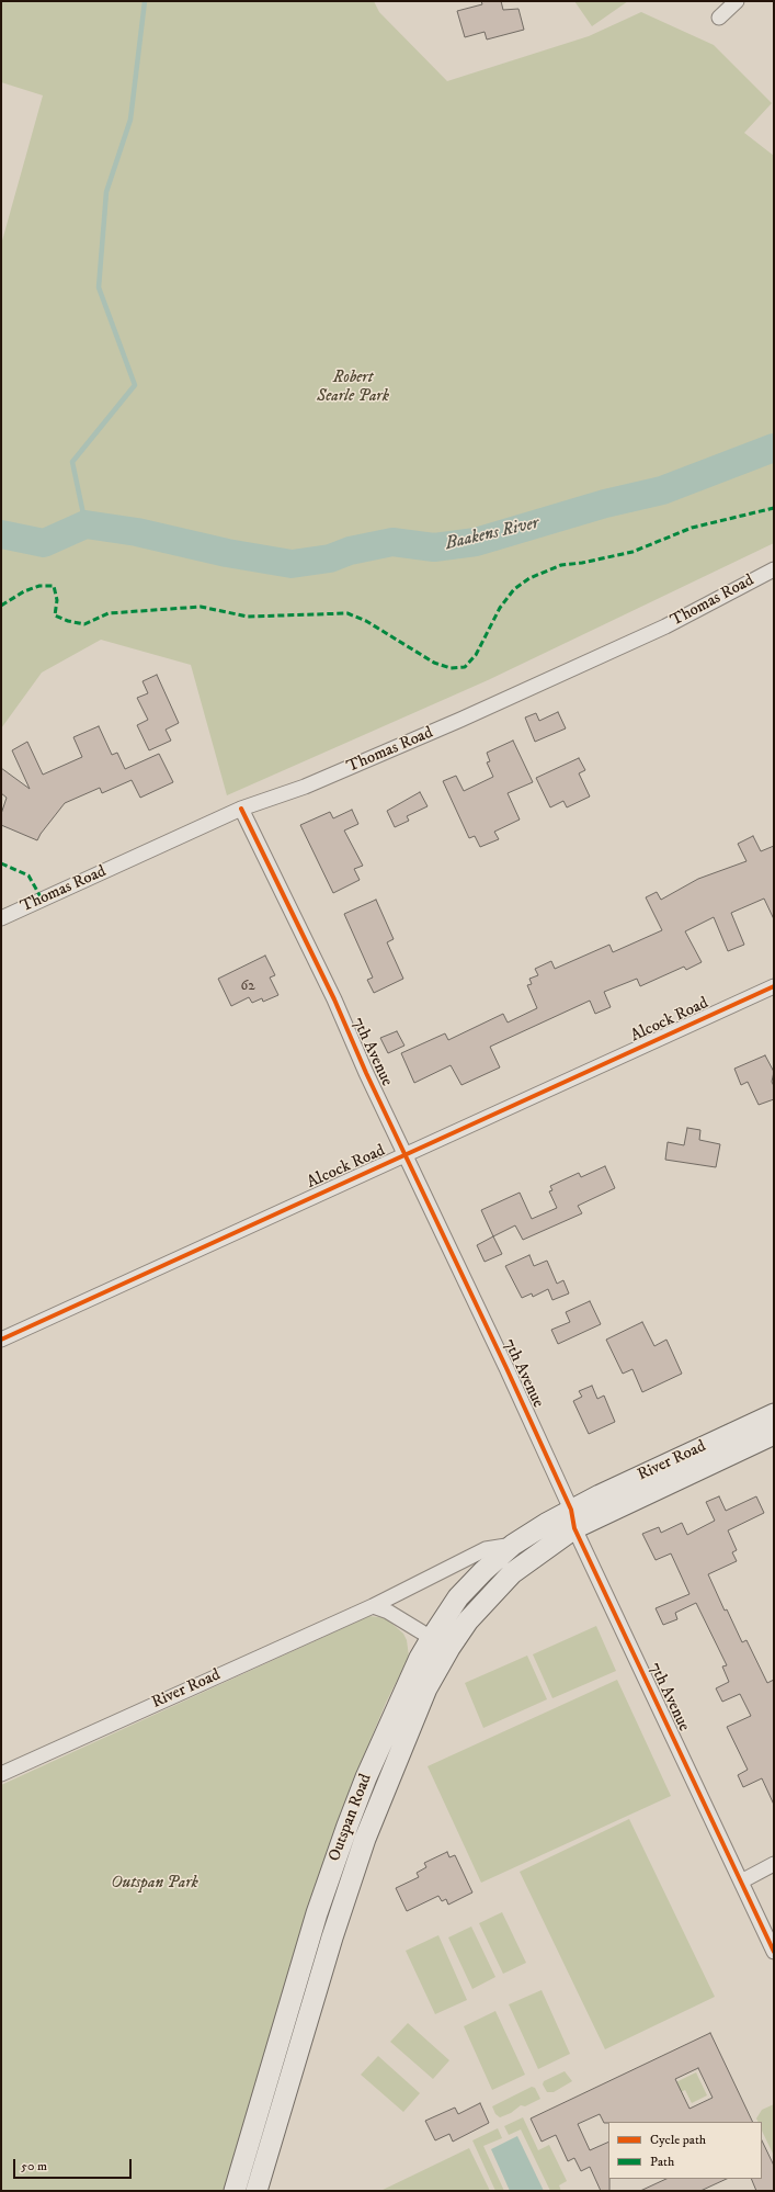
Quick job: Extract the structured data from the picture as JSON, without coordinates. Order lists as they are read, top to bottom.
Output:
{
  "streets": {
    "main road": ["River Road", "Outspan Road"],
    "street": ["Thomas Road", "Alcock Road", "7th Avenue"]
  },
  "crossings": [
    ["Thomas Road", "7th Avenue"],
    ["Alcock Road", "7th Avenue"],
    ["7th Avenue", "River Road"],
    ["7th Avenue", "Outspan Road"],
    ["River Road", "Outspan Road"]
  ],
  "water": ["Baakens River"],
  "parks": ["Robert Searle Park", "Outspan Park"],
  "house_numbers": ["62"],
  "legend": ["Cycle path", "Path"],
  "scale_bar": "50 m"
}
